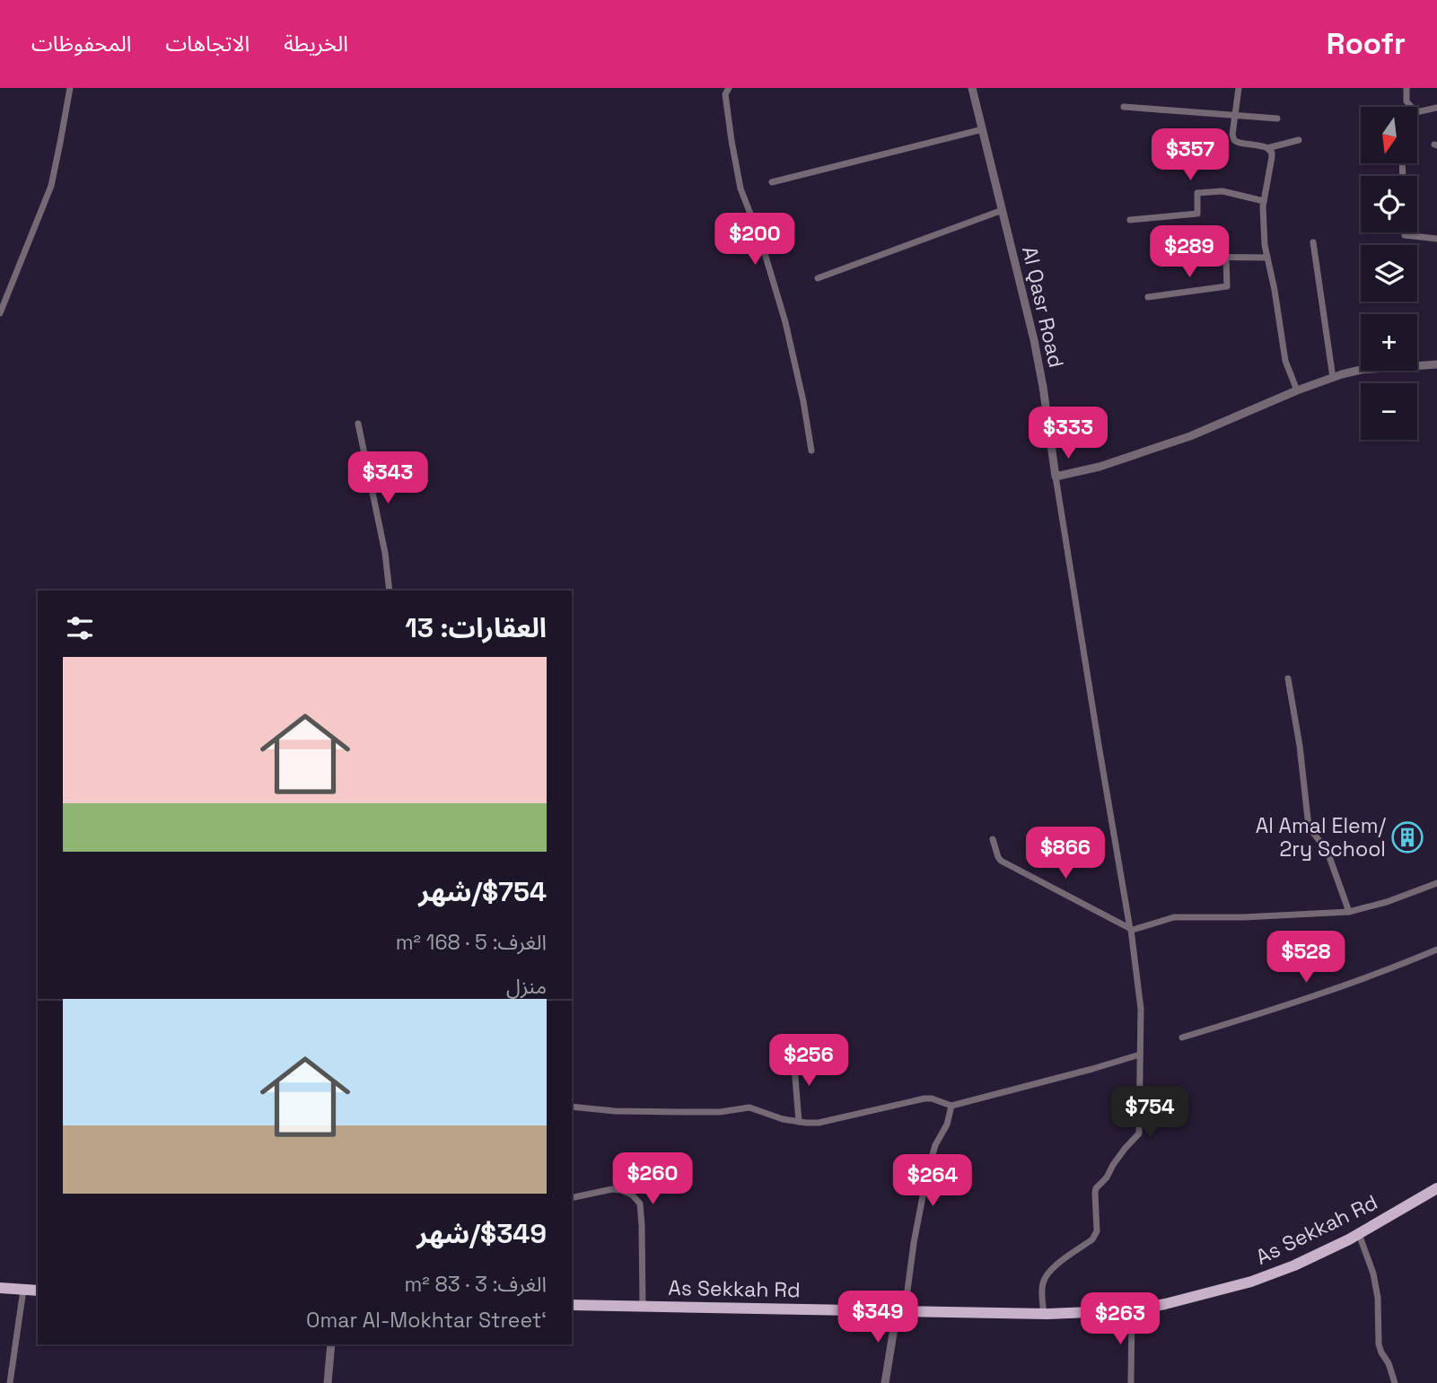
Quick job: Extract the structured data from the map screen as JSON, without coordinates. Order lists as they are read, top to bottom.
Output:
{
  "streets": {
    "main road": ["As Sekkah Rd"],
    "street": ["Al Qasr Road"]
  },
  "places": {
    "building": ["Al Amal Elem/ 2ry School"]
  },
  "north": "bottom",
  "page": {
    "header": "Roofr",
    "nav": ["الخريطة", "الاتجاهات", "المحفوظات"],
    "map_buttons": ["+", "−"],
    "price": [
      "$357",
      "$200",
      "$289",
      "$333",
      "$343",
      "$866",
      "$528",
      "$256",
      "$754",
      "$260",
      "$264",
      "$349",
      "$263"
    ],
    "heading": "العقارات: 13",
    "list": [
      {
        "name": "$754/شهر",
        "note": "الغرف: 5 · 168 m² · منزل"
      },
      {
        "name": "$349/شهر",
        "note": "الغرف: 3 · 83 m² · ‘Omar Al-Mokhtar Street"
      }
    ]
  }
}
